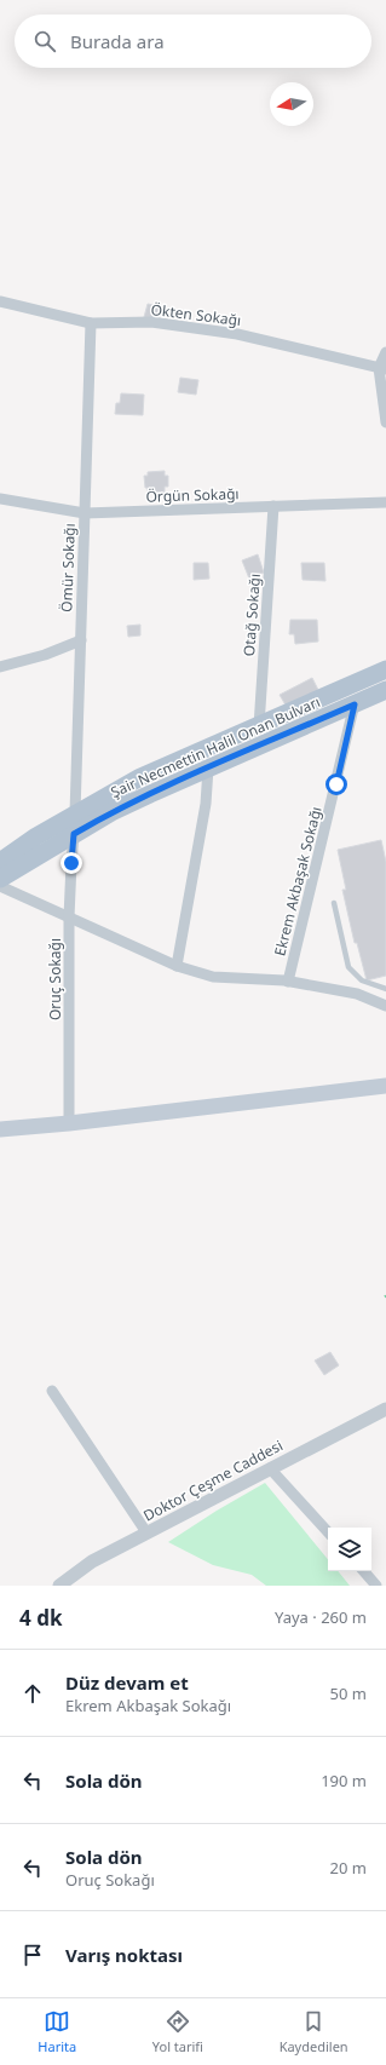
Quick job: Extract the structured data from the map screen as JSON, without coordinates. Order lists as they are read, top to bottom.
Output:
{
  "streets": {
    "main road": ["Şair Necmettin Halil Onan Bulvarı"],
    "street": [
      "Ökten Sokağı",
      "Örgün Sokağı",
      "Ömür Sokağı",
      "Otağ Sokağı",
      "Ekrem Akbaşak Sokağı",
      "Oruç Sokağı",
      "Doktor Çeşme Caddesi"
    ]
  },
  "crossings": [
    ["Ökten Sokağı", "Ömür Sokağı"],
    ["Örgün Sokağı", "Ömür Sokağı"],
    ["Örgün Sokağı", "Otağ Sokağı"],
    ["Ömür Sokağı", "Şair Necmettin Halil Onan Bulvarı"],
    ["Otağ Sokağı", "Şair Necmettin Halil Onan Bulvarı"],
    ["Şair Necmettin Halil Onan Bulvarı", "Ekrem Akbaşak Sokağı"],
    ["Şair Necmettin Halil Onan Bulvarı", "Oruç Sokağı"]
  ],
  "north": "left",
  "page": {
    "search": "Burada ara",
    "heading": ["4 dk", "Yaya · 260 m"],
    "list": [
      ["Düz devam et", "Ekrem Akbaşak Sokağı", "50 m"],
      ["Sola dön", "190 m"],
      ["Sola dön", "Oruç Sokağı", "20 m"],
      "Varış noktası"
    ],
    "nav": ["Harita", "Yol tarifi", "Kaydedilen"]
  }
}
